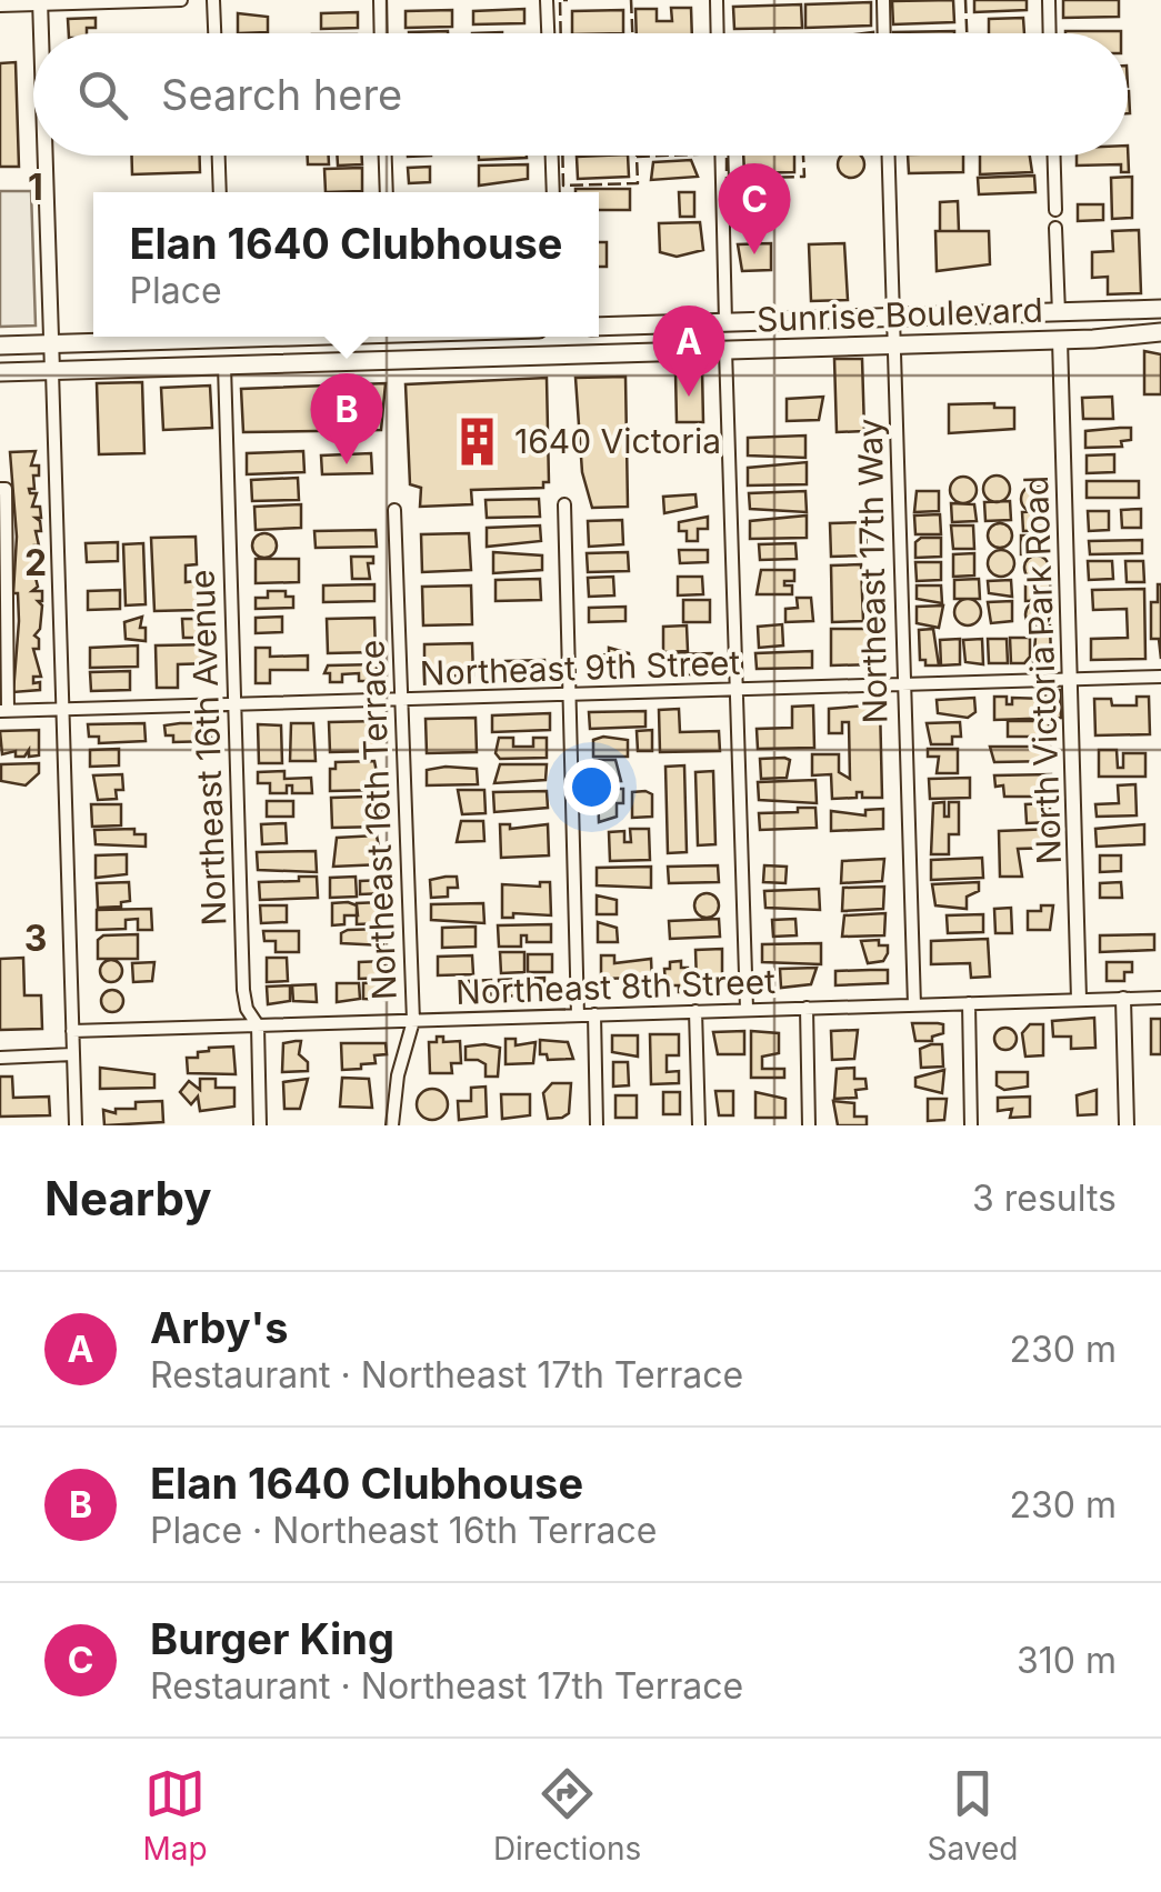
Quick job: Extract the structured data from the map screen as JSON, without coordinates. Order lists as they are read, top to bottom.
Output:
{
  "streets": {
    "main road": ["Sunrise Boulevard"],
    "street": [
      "Northeast 17th Way",
      "Northeast 9th Street",
      "North Victoria Park Road",
      "Northeast 16th Avenue",
      "Northeast 16th Terrace",
      "Northeast 8th Street"
    ]
  },
  "crossings": [
    ["Sunrise Boulevard", "Northeast 17th Way"],
    ["Sunrise Boulevard", "North Victoria Park Road"],
    ["Sunrise Boulevard", "Northeast 16th Avenue"],
    ["Northeast 17th Way", "Northeast 9th Street"],
    ["Northeast 17th Way", "Northeast 8th Street"],
    ["Northeast 9th Street", "North Victoria Park Road"],
    ["Northeast 9th Street", "Northeast 16th Avenue"],
    ["Northeast 9th Street", "Northeast 16th Terrace"],
    ["North Victoria Park Road", "Northeast 8th Street"],
    ["Northeast 16th Avenue", "Northeast 8th Street"],
    ["Northeast 16th Terrace", "Northeast 8th Street"]
  ],
  "places": {
    "building": ["1640 Victoria"]
  },
  "page": {
    "search": "Search here",
    "pins": ["C", "A", "B"],
    "popup": ["Elan 1640 Clubhouse", "Place"],
    "heading": ["Nearby", "3 results"],
    "list": [
      {
        "mark": "A",
        "name": "Arby's",
        "note": "Restaurant · Northeast 17th Terrace",
        "value": "230 m"
      },
      {
        "mark": "B",
        "name": "Elan 1640 Clubhouse",
        "note": "Place · Northeast 16th Terrace",
        "value": "230 m"
      },
      {
        "mark": "C",
        "name": "Burger King",
        "note": "Restaurant · Northeast 17th Terrace",
        "value": "310 m"
      }
    ],
    "nav": ["Map", "Directions", "Saved"]
  },
  "grid": {
    "rows": ["1", "2", "3"]
  }
}
